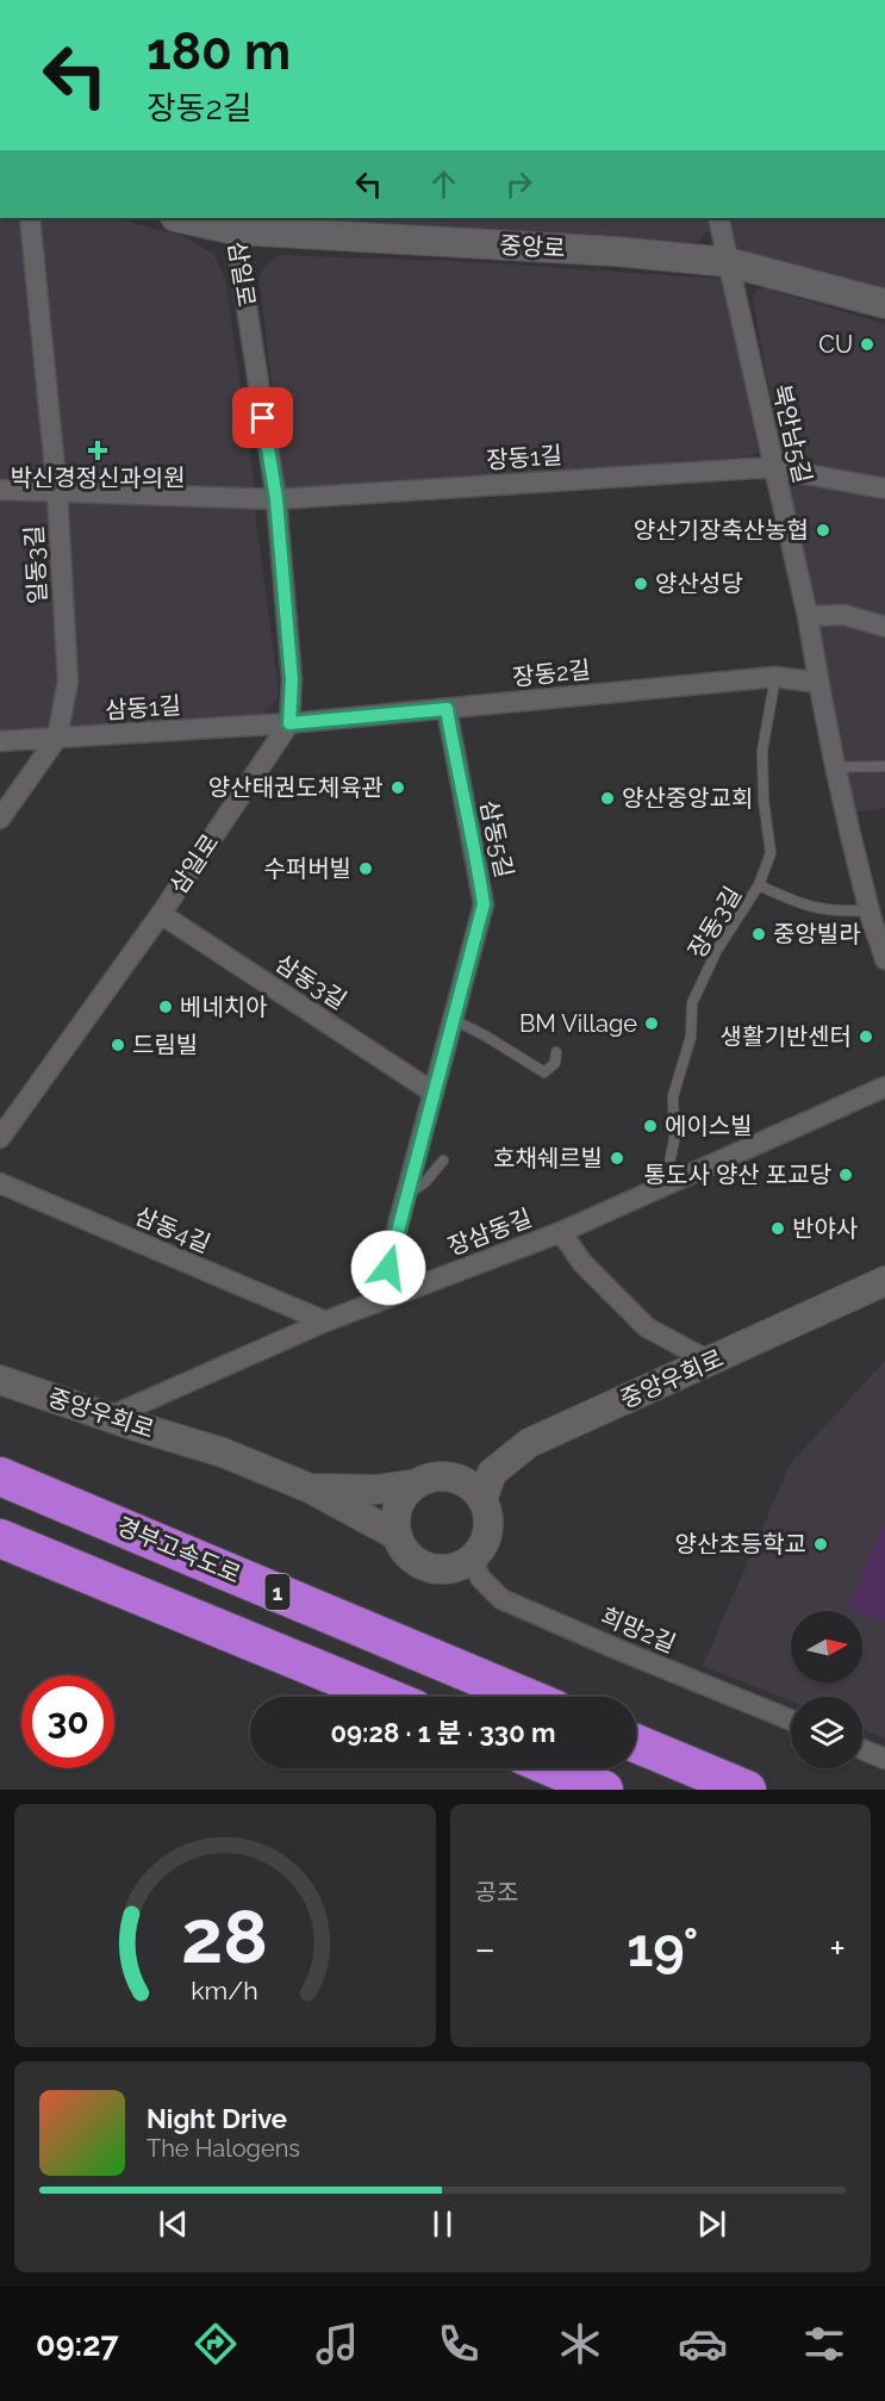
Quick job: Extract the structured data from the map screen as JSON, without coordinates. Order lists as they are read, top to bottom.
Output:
{
  "streets": {
    "highway": ["경부고속도로", "1"],
    "main road": ["중앙로", "중앙우회로"],
    "street": [
      "삼일로",
      "북안남5길",
      "장동1길",
      "일동3길",
      "장동2길",
      "삼동1길",
      "삼동5길",
      "삼동3길",
      "삼동4길",
      "장삼동길",
      "희망2길"
    ],
    "lane": ["장동3길"]
  },
  "crossings": [
    ["중앙로", "삼일로"],
    ["중앙로", "북안남5길"],
    ["삼일로", "장동1길"],
    ["삼일로", "장동2길"],
    ["삼일로", "삼동1길"],
    ["삼일로", "삼동3길"],
    ["북안남5길", "장동1길"],
    ["북안남5길", "장동2길"],
    ["장동1길", "일동3길"],
    ["일동3길", "삼동1길"],
    ["장동2길", "삼동1길"],
    ["장동2길", "삼동5길"],
    ["장동2길", "장동3길"],
    ["삼동5길", "삼동3길"],
    ["삼동5길", "장삼동길"],
    ["장동3길", "장삼동길"],
    ["삼동4길", "장삼동길"],
    ["장삼동길", "중앙우회로"],
    ["중앙우회로", "희망2길"]
  ],
  "places": {
    "other": [
      "CU",
      "양산기장축산농협",
      "양산성당",
      "양산태권도체육관",
      "양산중앙교회",
      "수퍼버빌",
      "중앙빌라",
      "베네치아",
      "BM Village",
      "생활기반센터",
      "드림빌",
      "에이스빌",
      "호채쉐르빌",
      "통도사 양산 포교당",
      "반야사",
      "양산초등학교"
    ],
    "health": ["박신경정신과의원"]
  },
  "north": "right",
  "page": {
    "turn": ["180 m", "장동2길"],
    "limit": "30",
    "trip": "09:28 · 1 분 · 330 m",
    "tile": "공조",
    "heat": ["−", "19°", "+"],
    "song": ["Night Drive", "The Halogens"],
    "tabs": "09:27",
    "gauge": ["28", "km/h"]
  }
}
